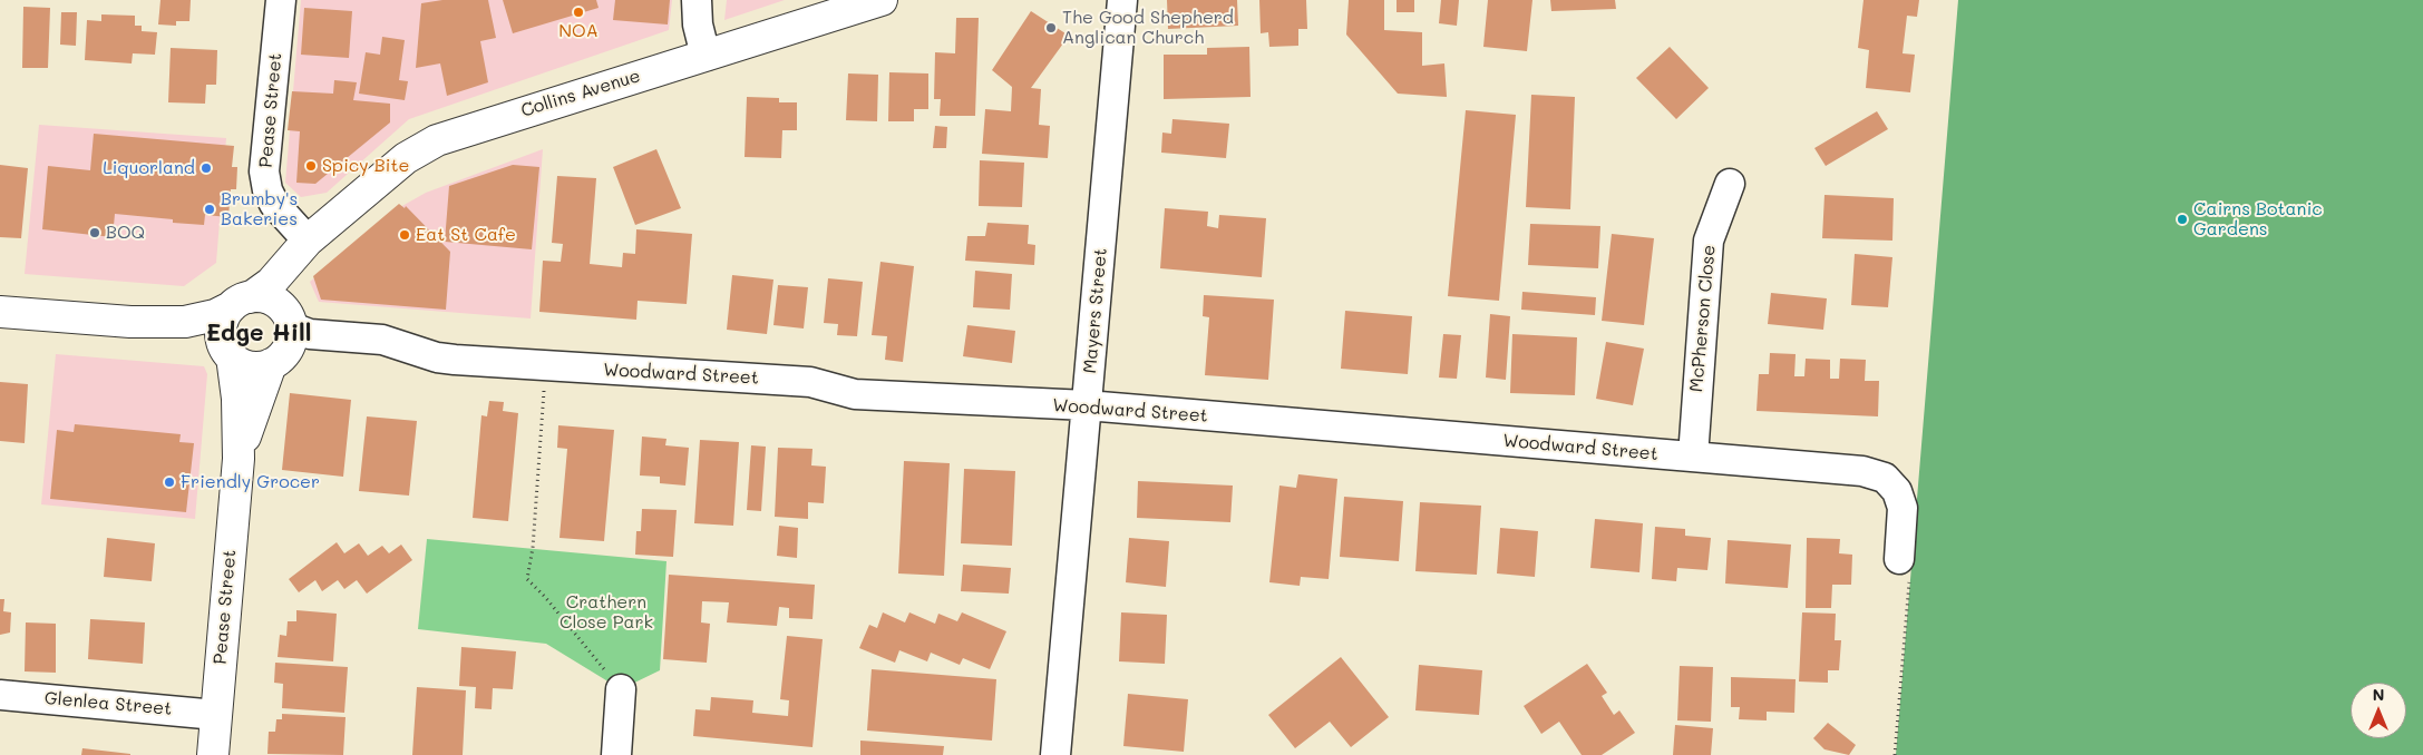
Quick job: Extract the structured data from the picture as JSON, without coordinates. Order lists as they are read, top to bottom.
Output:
{
  "streets": {
    "street": [
      "Collins Avenue",
      "Pease Street",
      "Mayers Street",
      "McPherson Close",
      "Woodward Street",
      "Glenlea Street"
    ]
  },
  "crossings": [
    ["Collins Avenue", "Pease Street"],
    ["Collins Avenue", "Woodward Street"],
    ["Pease Street", "Woodward Street"],
    ["Pease Street", "Glenlea Street"],
    ["Mayers Street", "Woodward Street"],
    ["McPherson Close", "Woodward Street"]
  ],
  "districts": ["Edge Hill"],
  "parks": ["Crathern Close Park"],
  "places": [
    "NOA",
    "The Good Shepherd Anglican Church",
    "Spicy Bite",
    "Liquorland",
    "Brumby's Bakeries",
    "Cairns Botanic Gardens",
    "BOQ",
    "Eat St Cafe",
    "Friendly Grocer"
  ],
  "north": "top"
}
